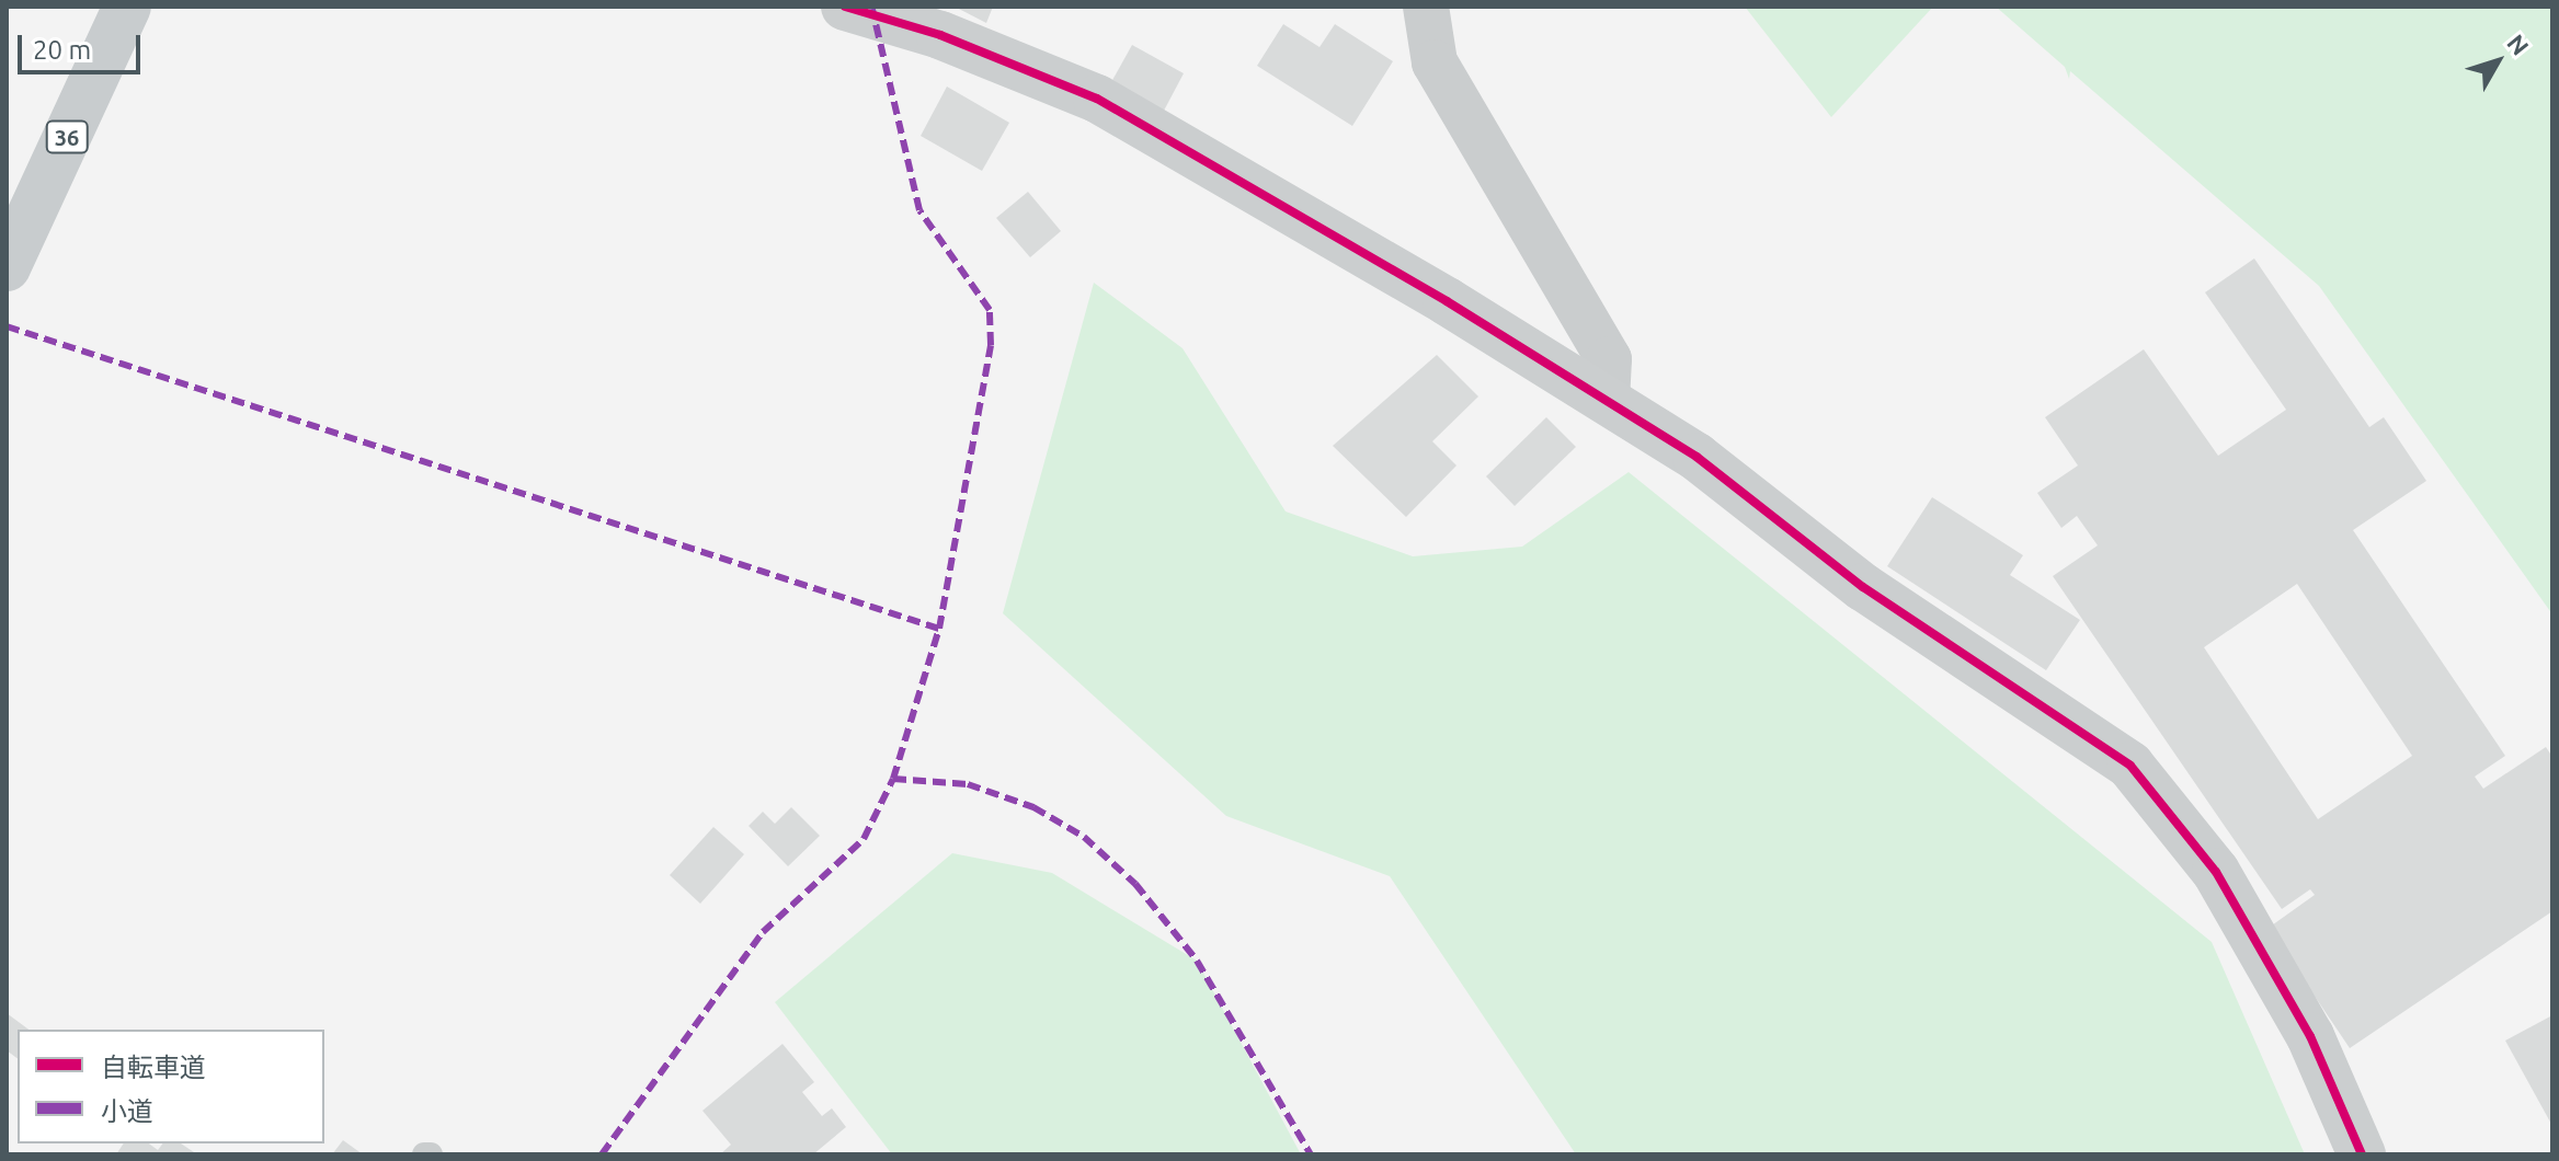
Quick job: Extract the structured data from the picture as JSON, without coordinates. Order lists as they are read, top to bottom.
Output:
{
  "streets": {
    "main road": ["36"]
  },
  "legend": ["自転車道", "小道"],
  "scale_bar": "20 m",
  "north": "top right"
}
